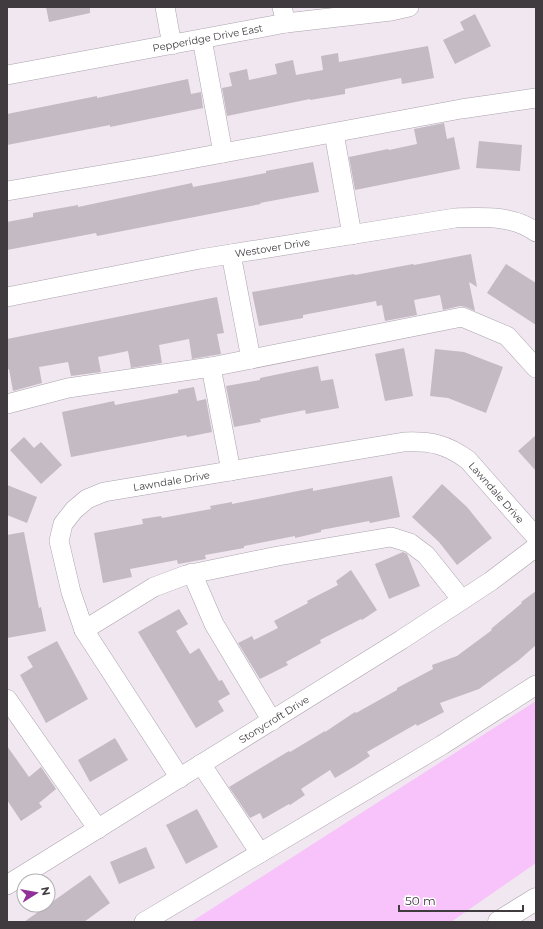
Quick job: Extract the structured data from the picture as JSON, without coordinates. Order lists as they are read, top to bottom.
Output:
{
  "streets": {
    "street": [
      "Pepperidge Drive East",
      "Westover Drive",
      "Lawndale Drive",
      "Stonycroft Drive"
    ]
  },
  "crossings": [
    ["Lawndale Drive", "Stonycroft Drive"]
  ],
  "scale_bar": "50 m",
  "north": "right"
}
